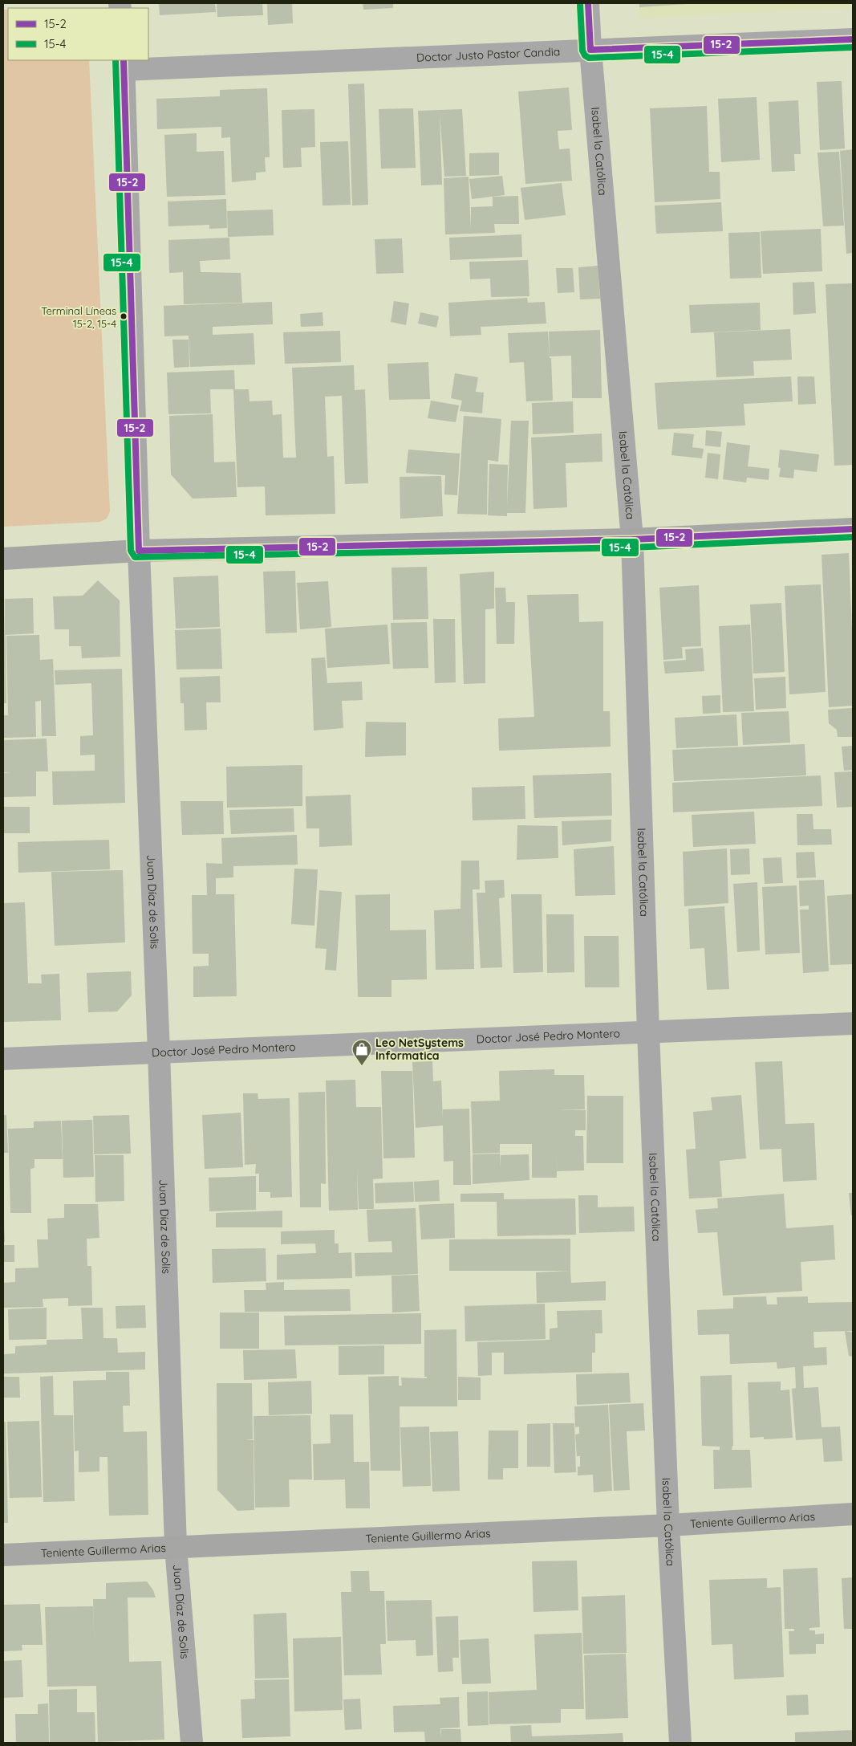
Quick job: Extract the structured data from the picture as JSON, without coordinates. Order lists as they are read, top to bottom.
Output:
{
  "streets": {
    "street": [
      "Doctor Justo Pastor Candia",
      "Isabel la Católica",
      "Juan Díaz de Solis",
      "Doctor José Pedro Montero",
      "Teniente Guillermo Arias"
    ]
  },
  "crossings": [
    ["Doctor Justo Pastor Candia", "Isabel la Católica"],
    ["Doctor Justo Pastor Candia", "Juan Díaz de Solis"],
    ["Isabel la Católica", "Doctor José Pedro Montero"],
    ["Isabel la Católica", "Teniente Guillermo Arias"],
    ["Juan Díaz de Solis", "Doctor José Pedro Montero"],
    ["Juan Díaz de Solis", "Teniente Guillermo Arias"]
  ],
  "places": {
    "other": ["Terminal Líneas 15-2, 15-4"],
    "shop": ["Leo NetSystems Informatica"]
  },
  "lines": ["transit line 15-2", "transit line 15-4"],
  "legend": ["15-2", "15-4"]
}
